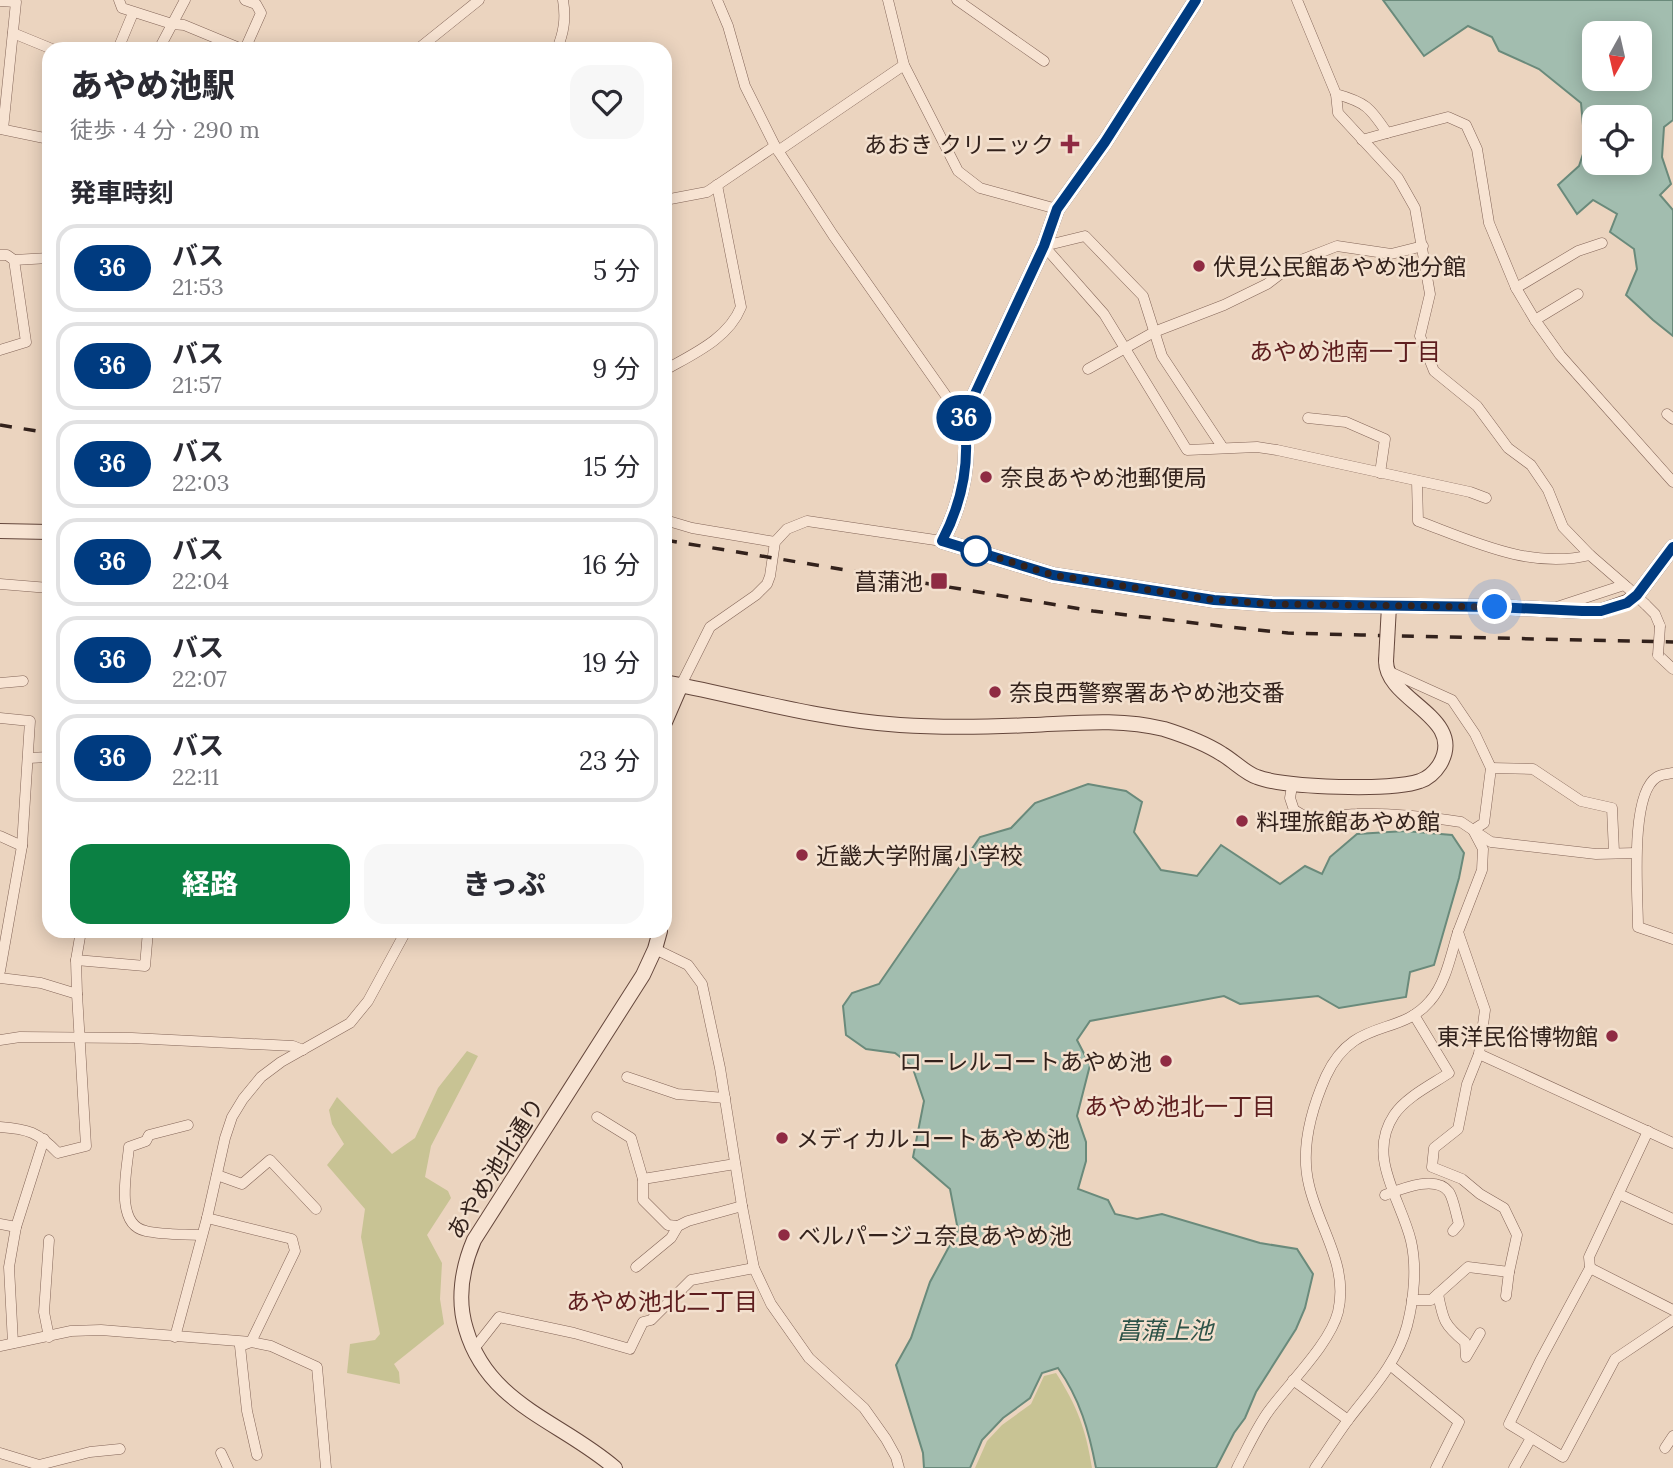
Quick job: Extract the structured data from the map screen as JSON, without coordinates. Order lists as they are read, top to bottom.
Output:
{
  "streets": {
    "street": ["あやめ池北通り"]
  },
  "districts": ["あやめ池南一丁目", "あやめ池北一丁目", "あやめ池北二丁目"],
  "water": ["菖蒲上池"],
  "places": {
    "health": ["あおき クリニック"],
    "other": [
      "伏見公民館あやめ池分館",
      "奈良あやめ池郵便局",
      "奈良西警察署あやめ池交番",
      "料理旅館あやめ館",
      "近畿大学附属小学校",
      "東洋民俗博物館",
      "ローレルコートあやめ池",
      "メディカルコートあやめ池",
      "ベルパージュ奈良あやめ池"
    ],
    "transit": ["菖蒲池"]
  },
  "lines": ["bus line 36"],
  "north": "bottom",
  "page": {
    "on_map": "36",
    "heading": [
      ["あやめ池駅", "徒歩 · 4 分 · 290 m"],
      "発車時刻"
    ],
    "list": [
      {
        "mark": "36",
        "name": "バス",
        "note": "21:53",
        "value": "5 分"
      },
      {
        "mark": "36",
        "name": "バス",
        "note": "21:57",
        "value": "9 分"
      },
      {
        "mark": "36",
        "name": "バス",
        "note": "22:03",
        "value": "15 分"
      },
      {
        "mark": "36",
        "name": "バス",
        "note": "22:04",
        "value": "16 分"
      },
      {
        "mark": "36",
        "name": "バス",
        "note": "22:07",
        "value": "19 分"
      },
      {
        "mark": "36",
        "name": "バス",
        "note": "22:11",
        "value": "23 分"
      }
    ],
    "buttons": ["経路", "きっぷ"]
  }
}
